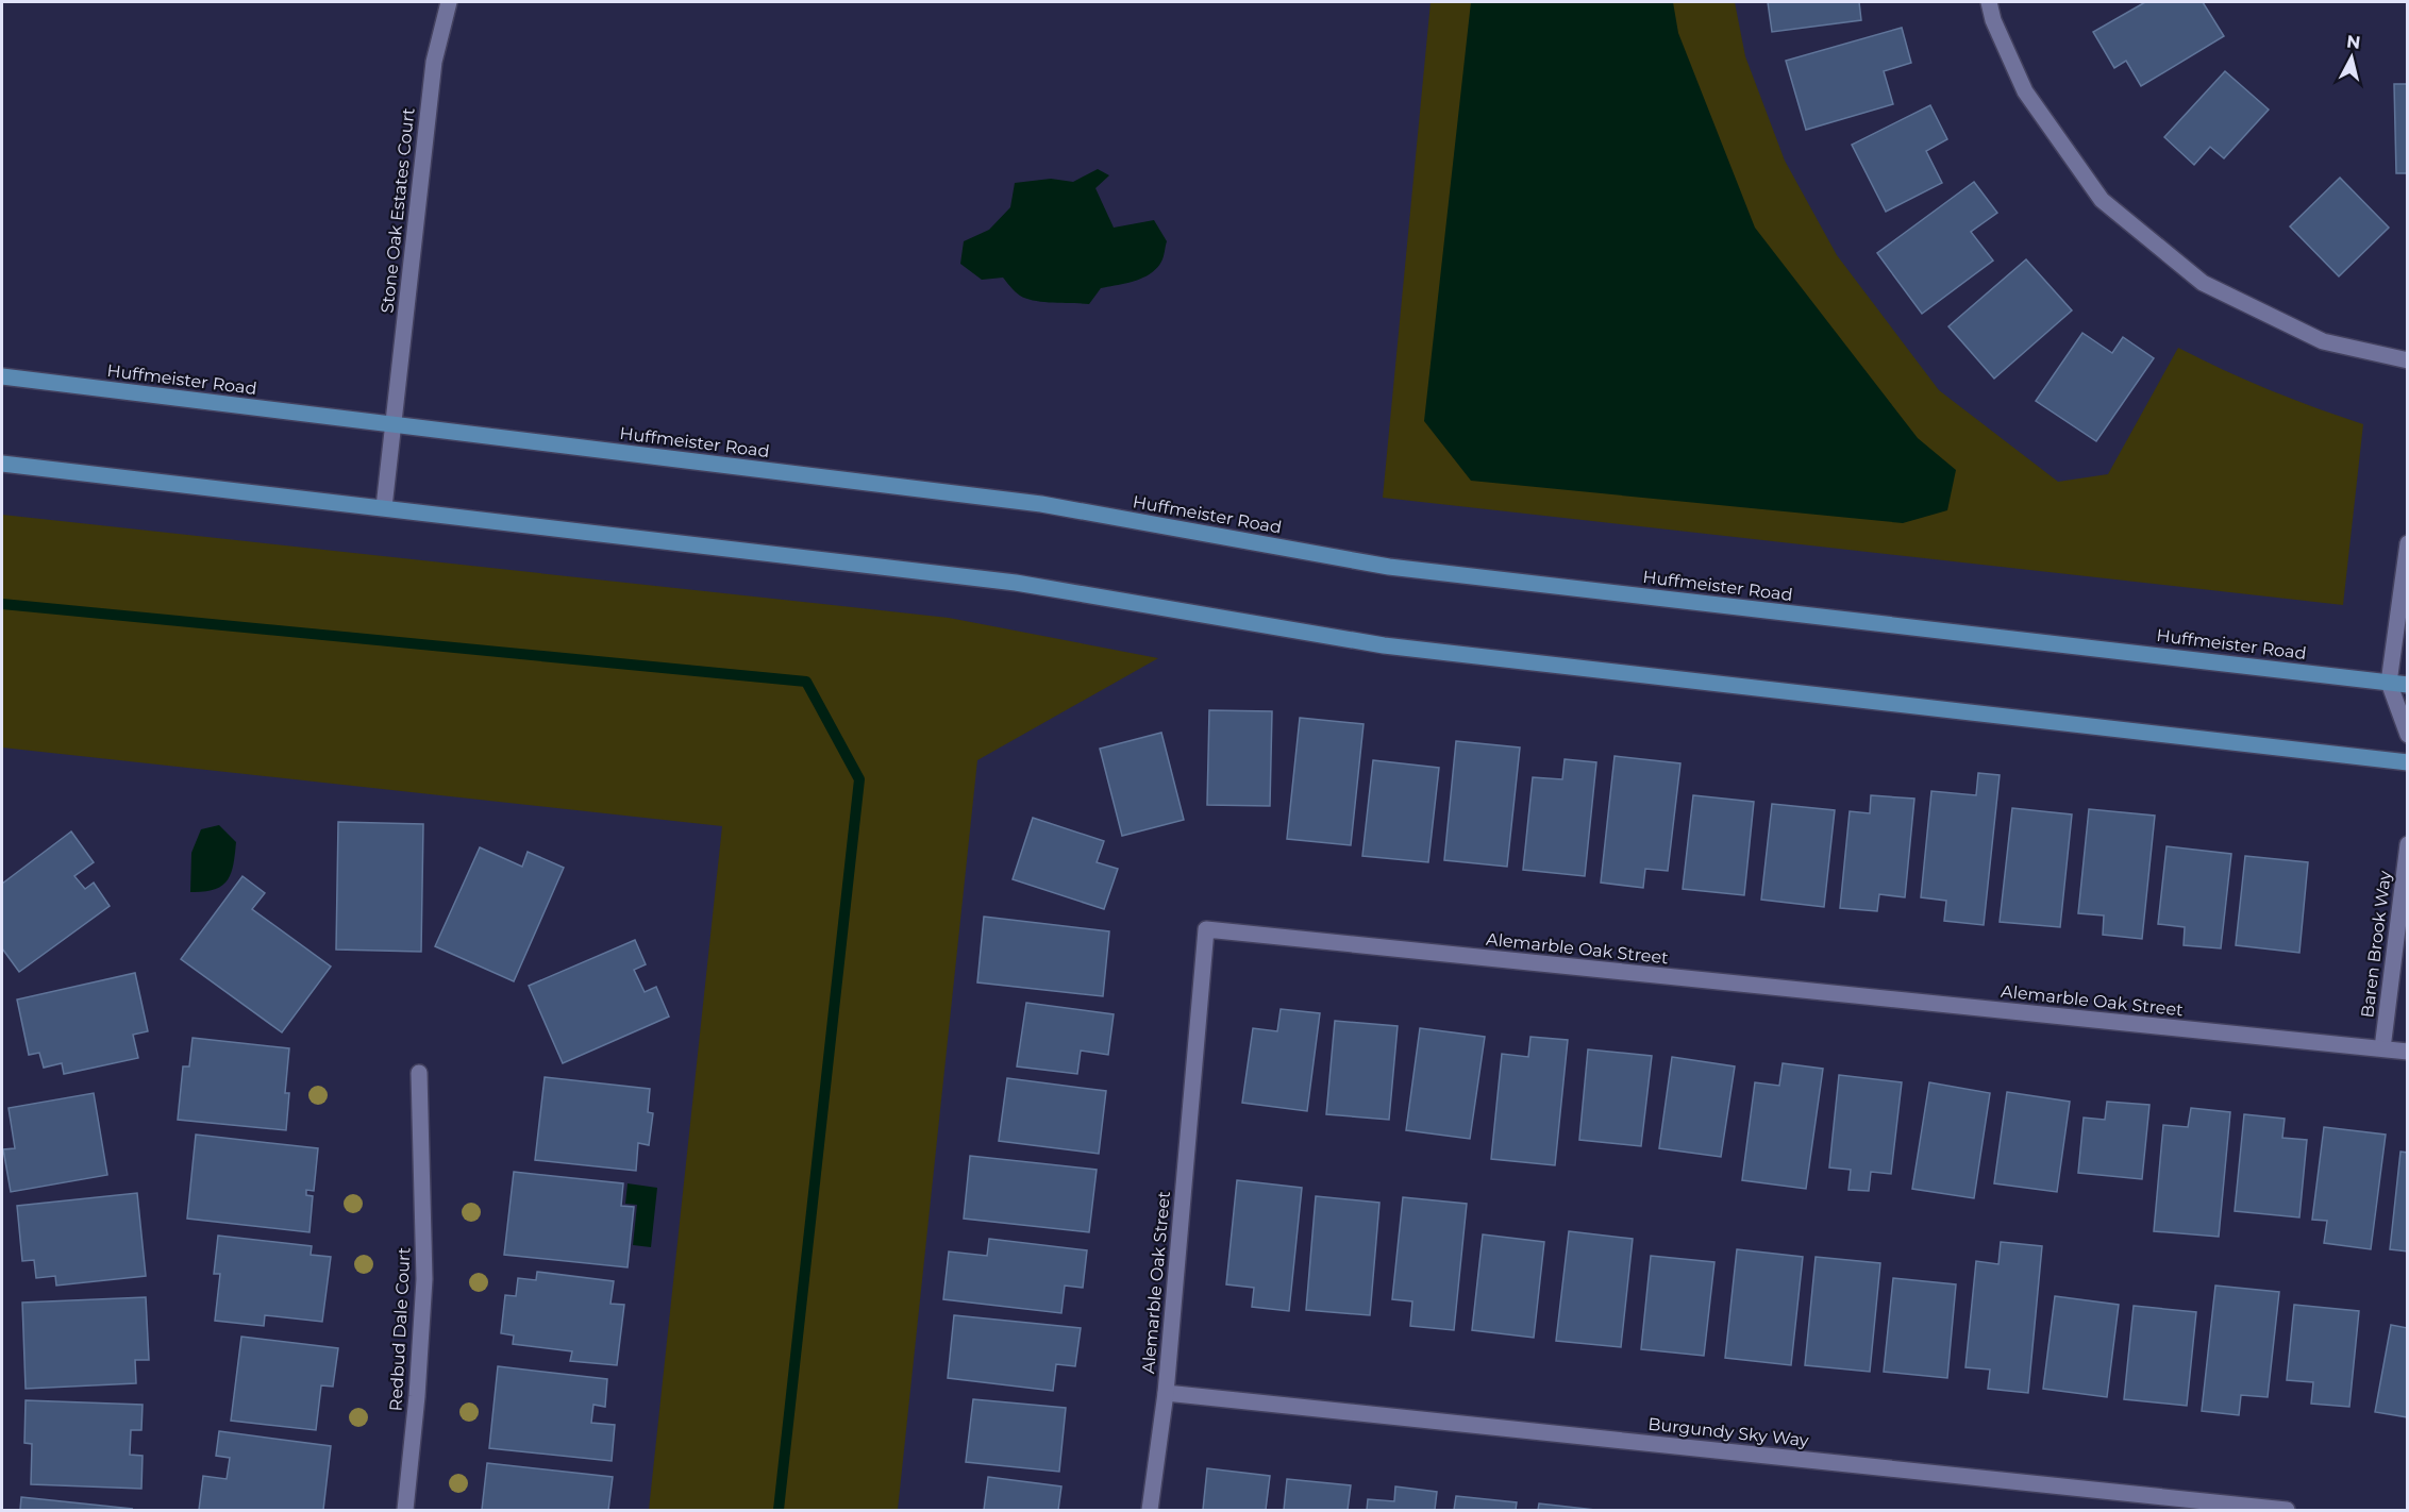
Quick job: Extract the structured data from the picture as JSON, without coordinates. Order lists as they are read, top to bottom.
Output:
{
  "streets": {
    "main road": ["Huffmeister Road"],
    "street": [
      "Stone Oak Estates Court",
      "Baren Brook Way",
      "Alemarble Oak Street",
      "Redbud Dale Court",
      "Burgundy Sky Way"
    ]
  },
  "crossings": [
    ["Stone Oak Estates Court", "Huffmeister Road"],
    ["Baren Brook Way", "Alemarble Oak Street"],
    ["Alemarble Oak Street", "Burgundy Sky Way"]
  ],
  "north": "top"
}
